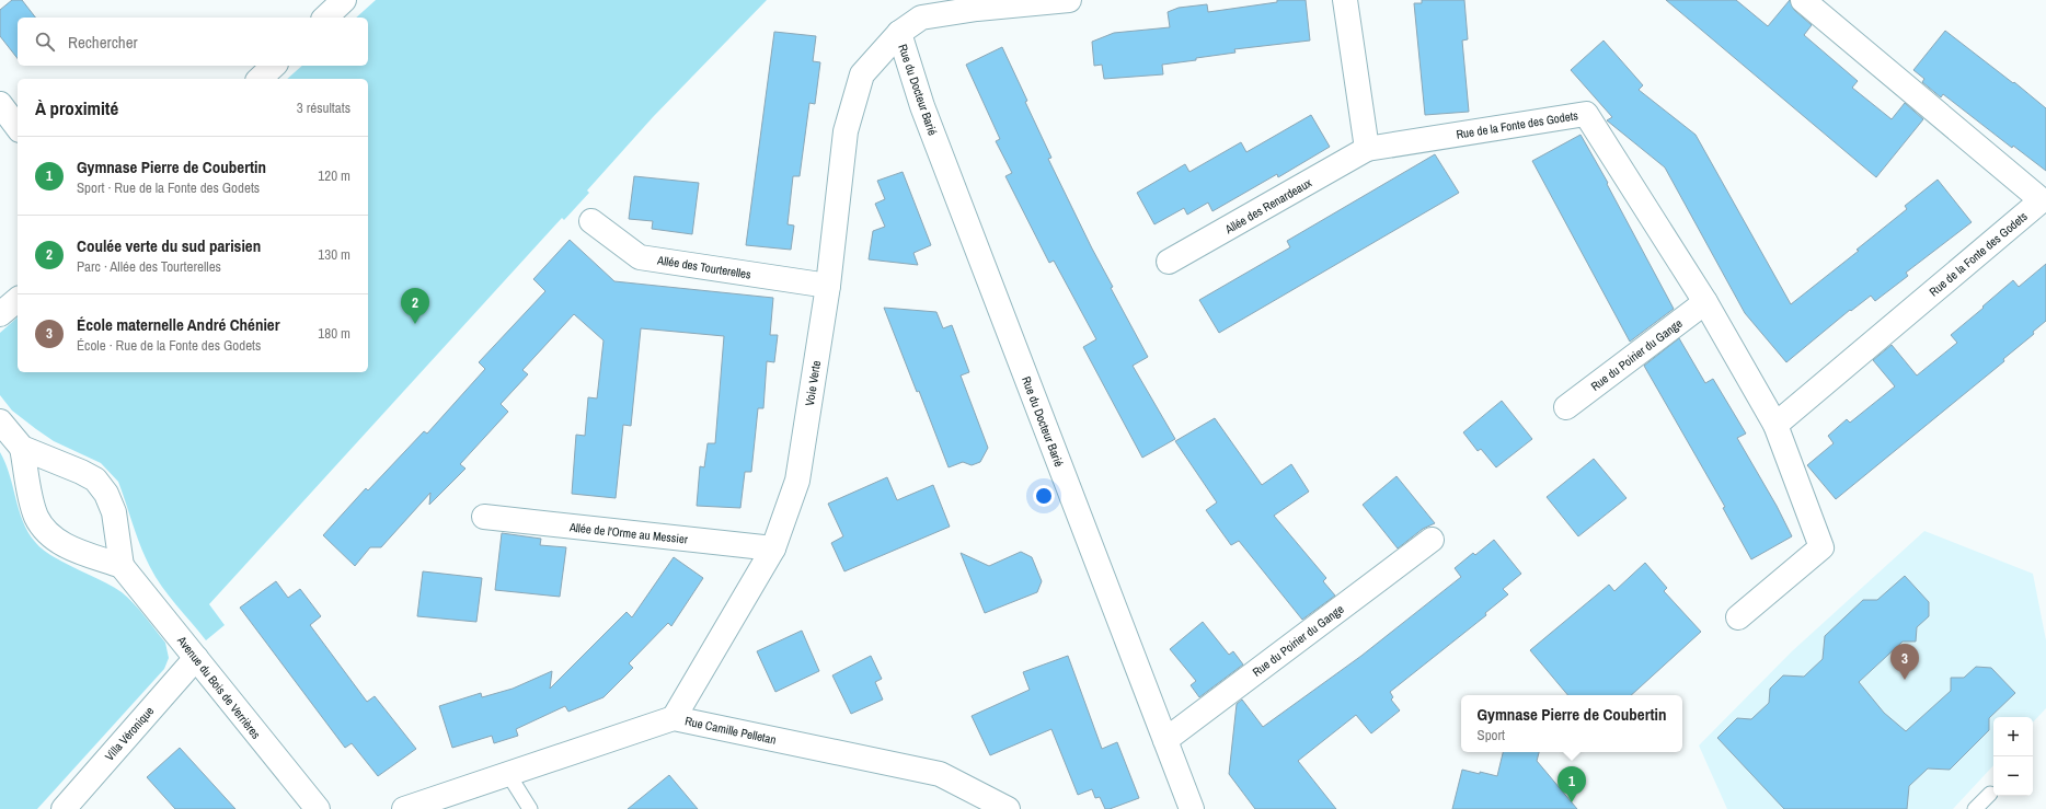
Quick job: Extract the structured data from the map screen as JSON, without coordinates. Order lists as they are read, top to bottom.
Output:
{
  "streets": {
    "street": [
      "Rue du Docteur Barié",
      "Rue de la Fonte des Godets",
      "Allée des Renardeaux",
      "Allée des Tourterelles",
      "Rue du Poirier du Gange",
      "Voie Verte",
      "Allée de l'Orme au Messier",
      "Avenue du Bois de Verrières",
      "Rue Camille Pelletan",
      "Villa Véronique"
    ]
  },
  "crossings": [
    ["Rue du Docteur Barié", "Rue du Poirier du Gange"],
    ["Rue du Docteur Barié", "Voie Verte"],
    ["Rue de la Fonte des Godets", "Allée des Renardeaux"],
    ["Rue de la Fonte des Godets", "Rue du Poirier du Gange"],
    ["Allée des Tourterelles", "Voie Verte"],
    ["Voie Verte", "Allée de l'Orme au Messier"],
    ["Voie Verte", "Rue Camille Pelletan"],
    ["Avenue du Bois de Verrières", "Villa Véronique"]
  ],
  "page": {
    "search": "Rechercher",
    "heading": ["À proximité", "3 résultats"],
    "list": [
      {
        "mark": "1",
        "name": "Gymnase Pierre de Coubertin",
        "note": "Sport · Rue de la Fonte des Godets",
        "value": "120 m"
      },
      {
        "mark": "2",
        "name": "Coulée verte du sud parisien",
        "note": "Parc · Allée des Tourterelles",
        "value": "130 m"
      },
      {
        "mark": "3",
        "name": "École maternelle André Chénier",
        "note": "École · Rue de la Fonte des Godets",
        "value": "180 m"
      }
    ],
    "pins": ["2", "3", "1"],
    "popup": ["Gymnase Pierre de Coubertin", "Sport"],
    "map_buttons": ["+", "−"]
  }
}
